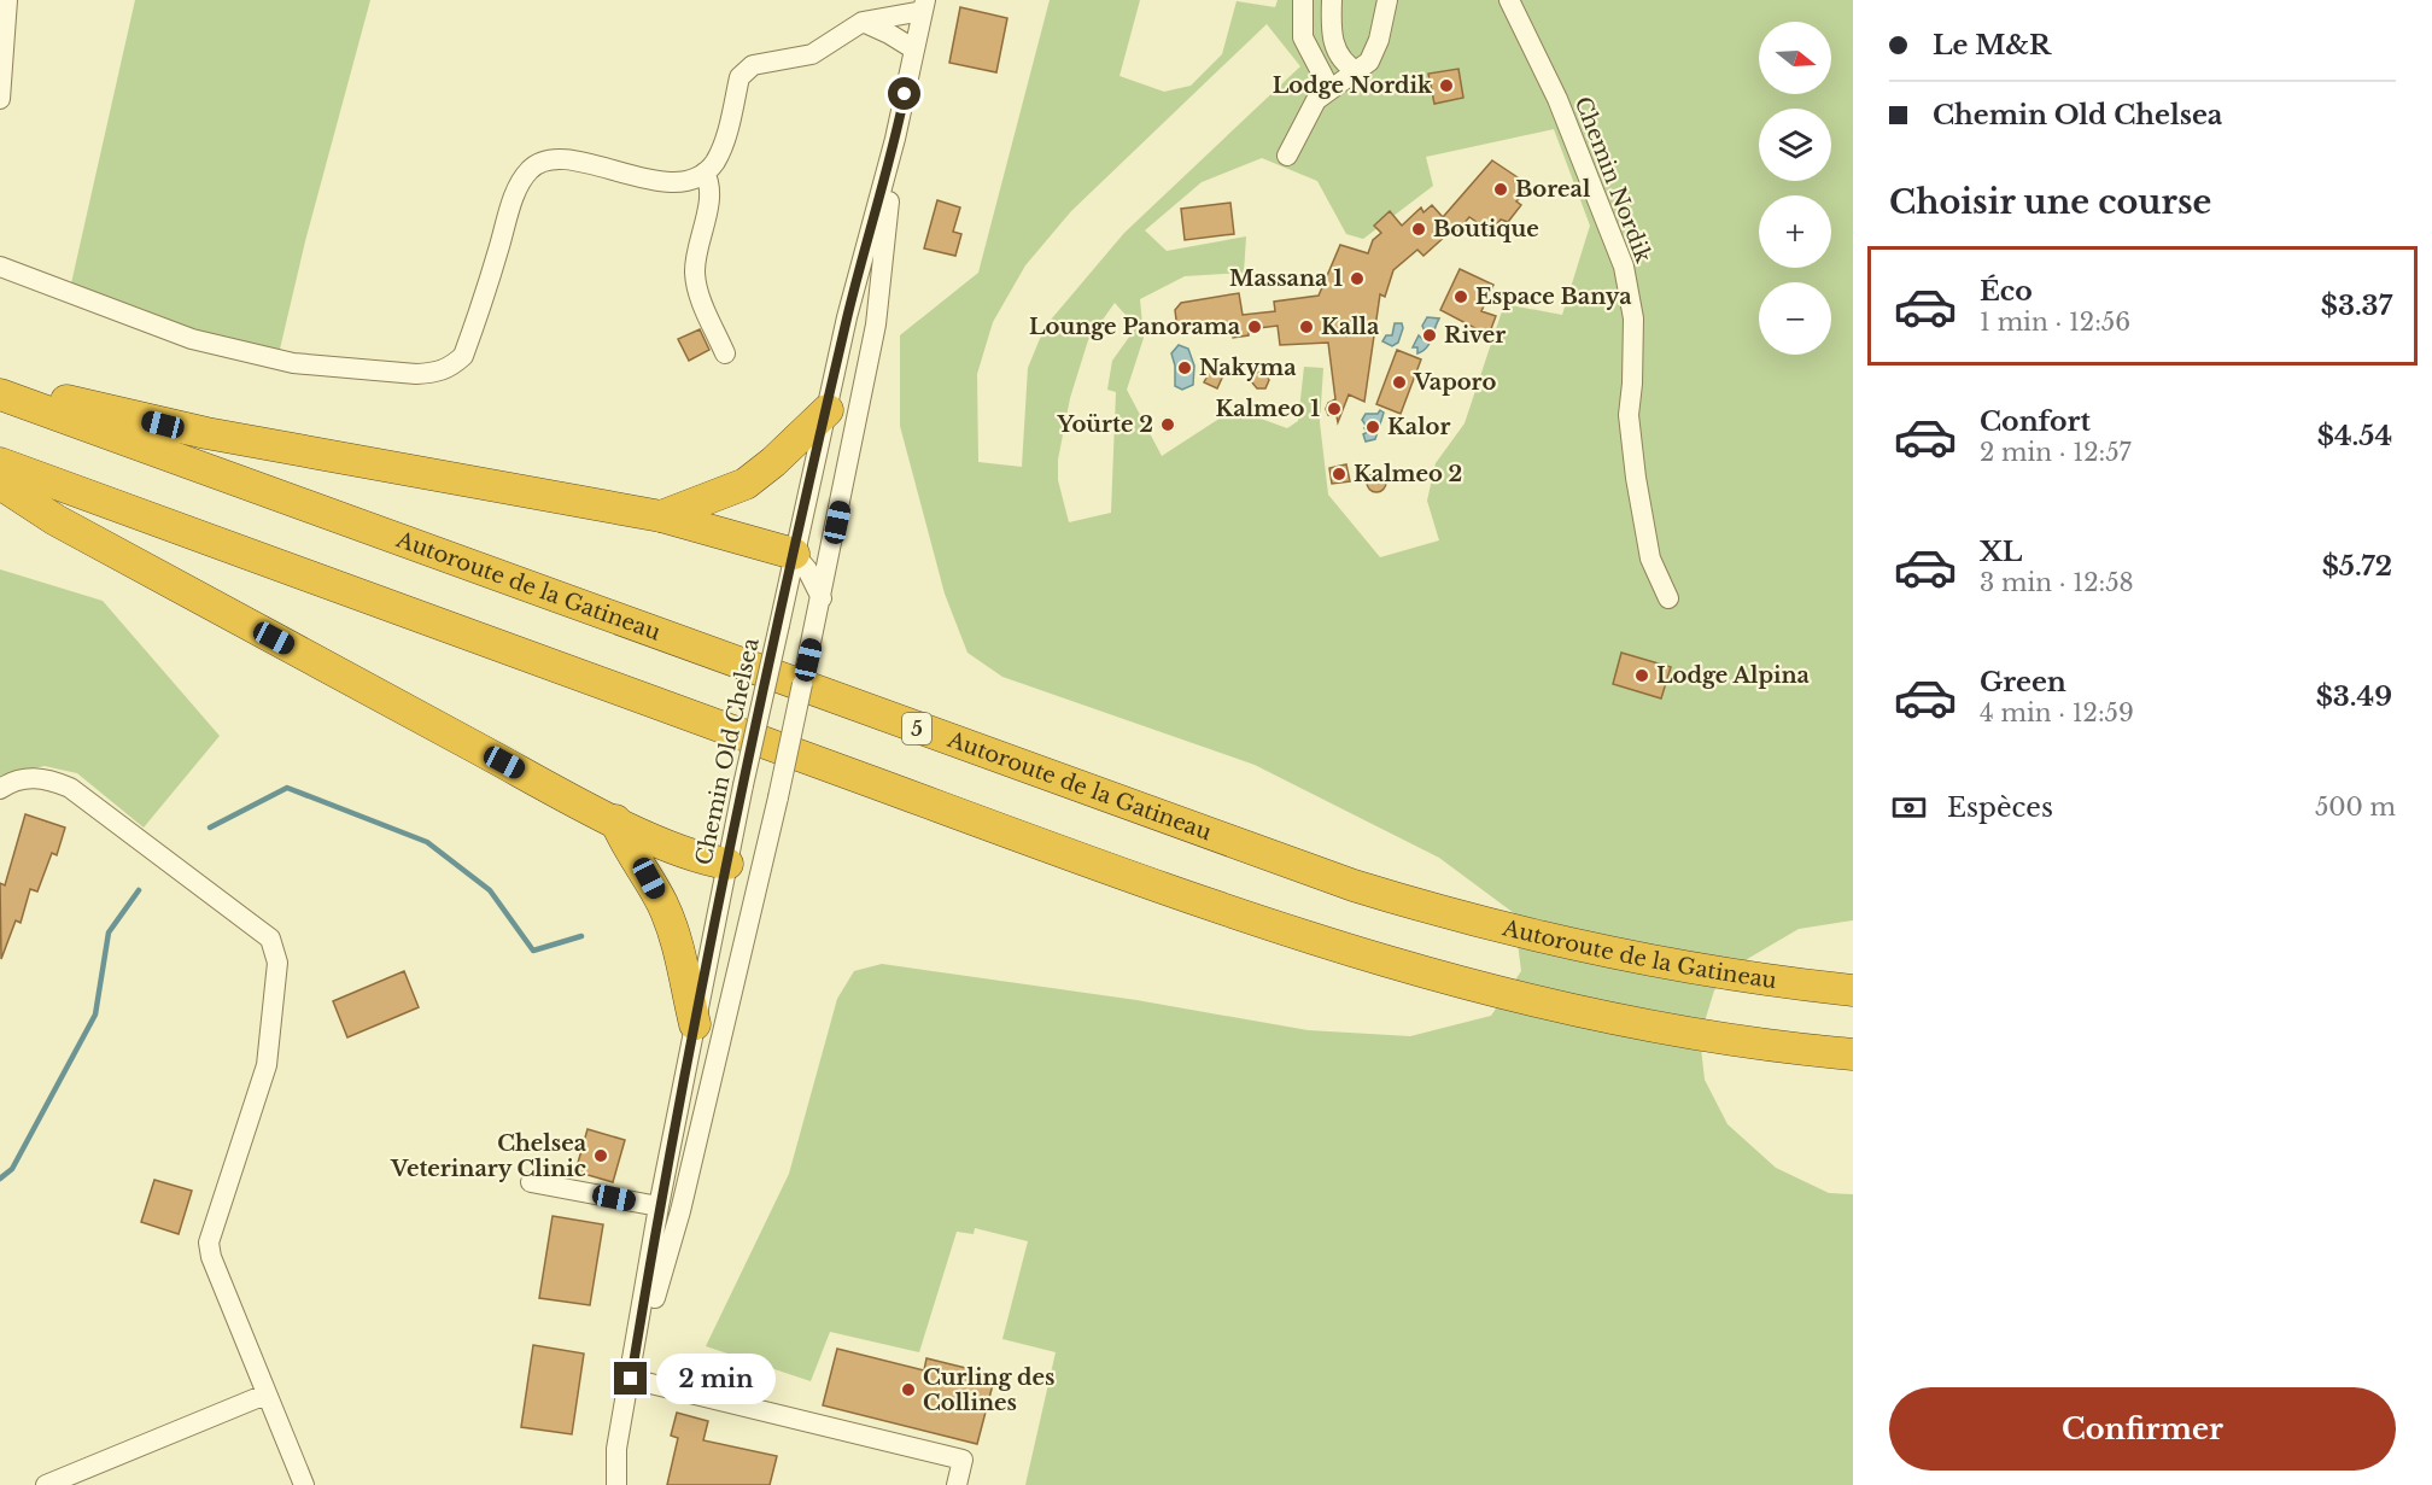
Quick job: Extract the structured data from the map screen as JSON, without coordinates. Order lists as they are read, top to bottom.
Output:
{
  "streets": {
    "highway": ["Autoroute de la Gatineau", "5"],
    "street": ["Chemin Nordik", "Chemin Old Chelsea"]
  },
  "places": [
    "Lodge Nordik",
    "Boreal",
    "Boutique",
    "Massana 1",
    "Espace Banya",
    "Lounge Panorama",
    "Kalla",
    "River",
    "Nakyma",
    "Vaporo",
    "Kalmeo 1",
    "Yoürte 2",
    "Kalor",
    "Kalmeo 2",
    "Lodge Alpina",
    "Chelsea Veterinary Clinic",
    "Curling des Collines"
  ],
  "north": "right",
  "page": {
    "banner": ["Le M&R", "Chemin Old Chelsea"],
    "map_buttons": ["+", "−"],
    "heading": "Choisir une course",
    "list": [
      {
        "name": "Éco",
        "note": "1 min · 12:56",
        "value": "$3.37"
      },
      {
        "name": "Confort",
        "note": "2 min · 12:57",
        "value": "$4.54"
      },
      {
        "name": "XL",
        "note": "3 min · 12:58",
        "value": "$5.72"
      },
      {
        "name": "Green",
        "note": "4 min · 12:59",
        "value": "$3.49"
      }
    ],
    "pay": ["Espèces", "500 m"],
    "bubble": "2 min",
    "buttons": "Confirmer"
  }
}
